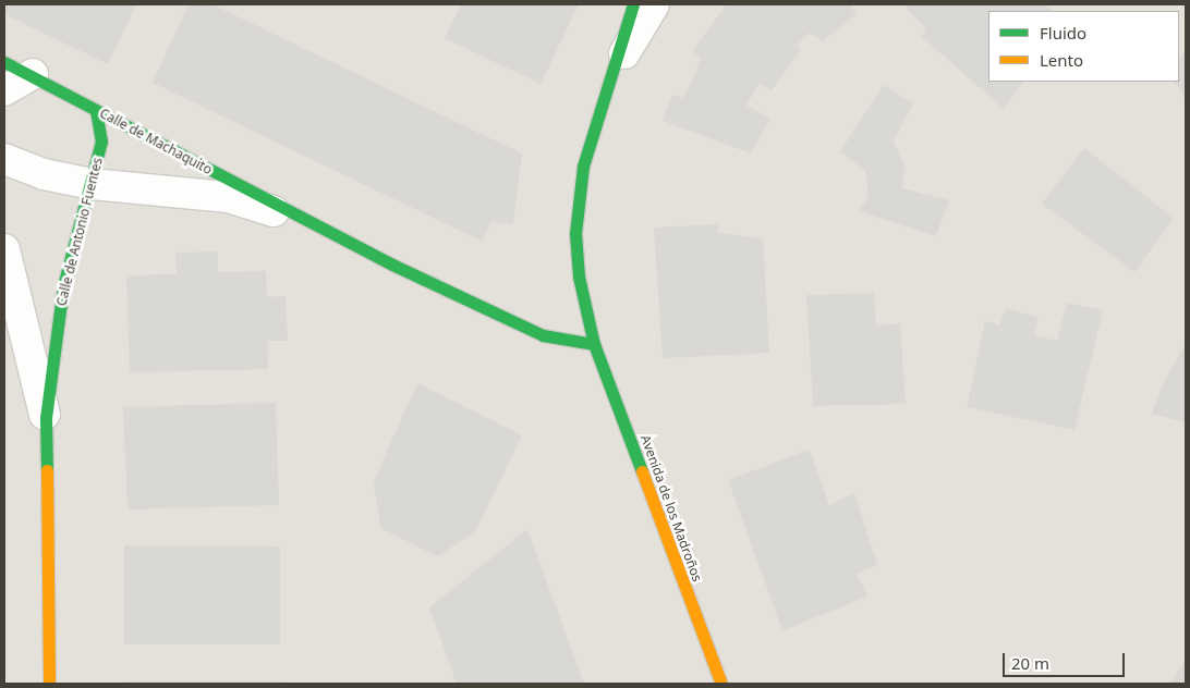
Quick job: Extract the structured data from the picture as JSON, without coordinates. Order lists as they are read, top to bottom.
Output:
{
  "streets": {
    "street": ["Calle de Machaquito", "Calle de Antonio Fuentes", "Avenida de los Madroños"]
  },
  "crossings": [
    ["Calle de Machaquito", "Calle de Antonio Fuentes"],
    ["Calle de Machaquito", "Avenida de los Madroños"]
  ],
  "legend": ["Fluido", "Lento"],
  "scale_bar": "20 m"
}
